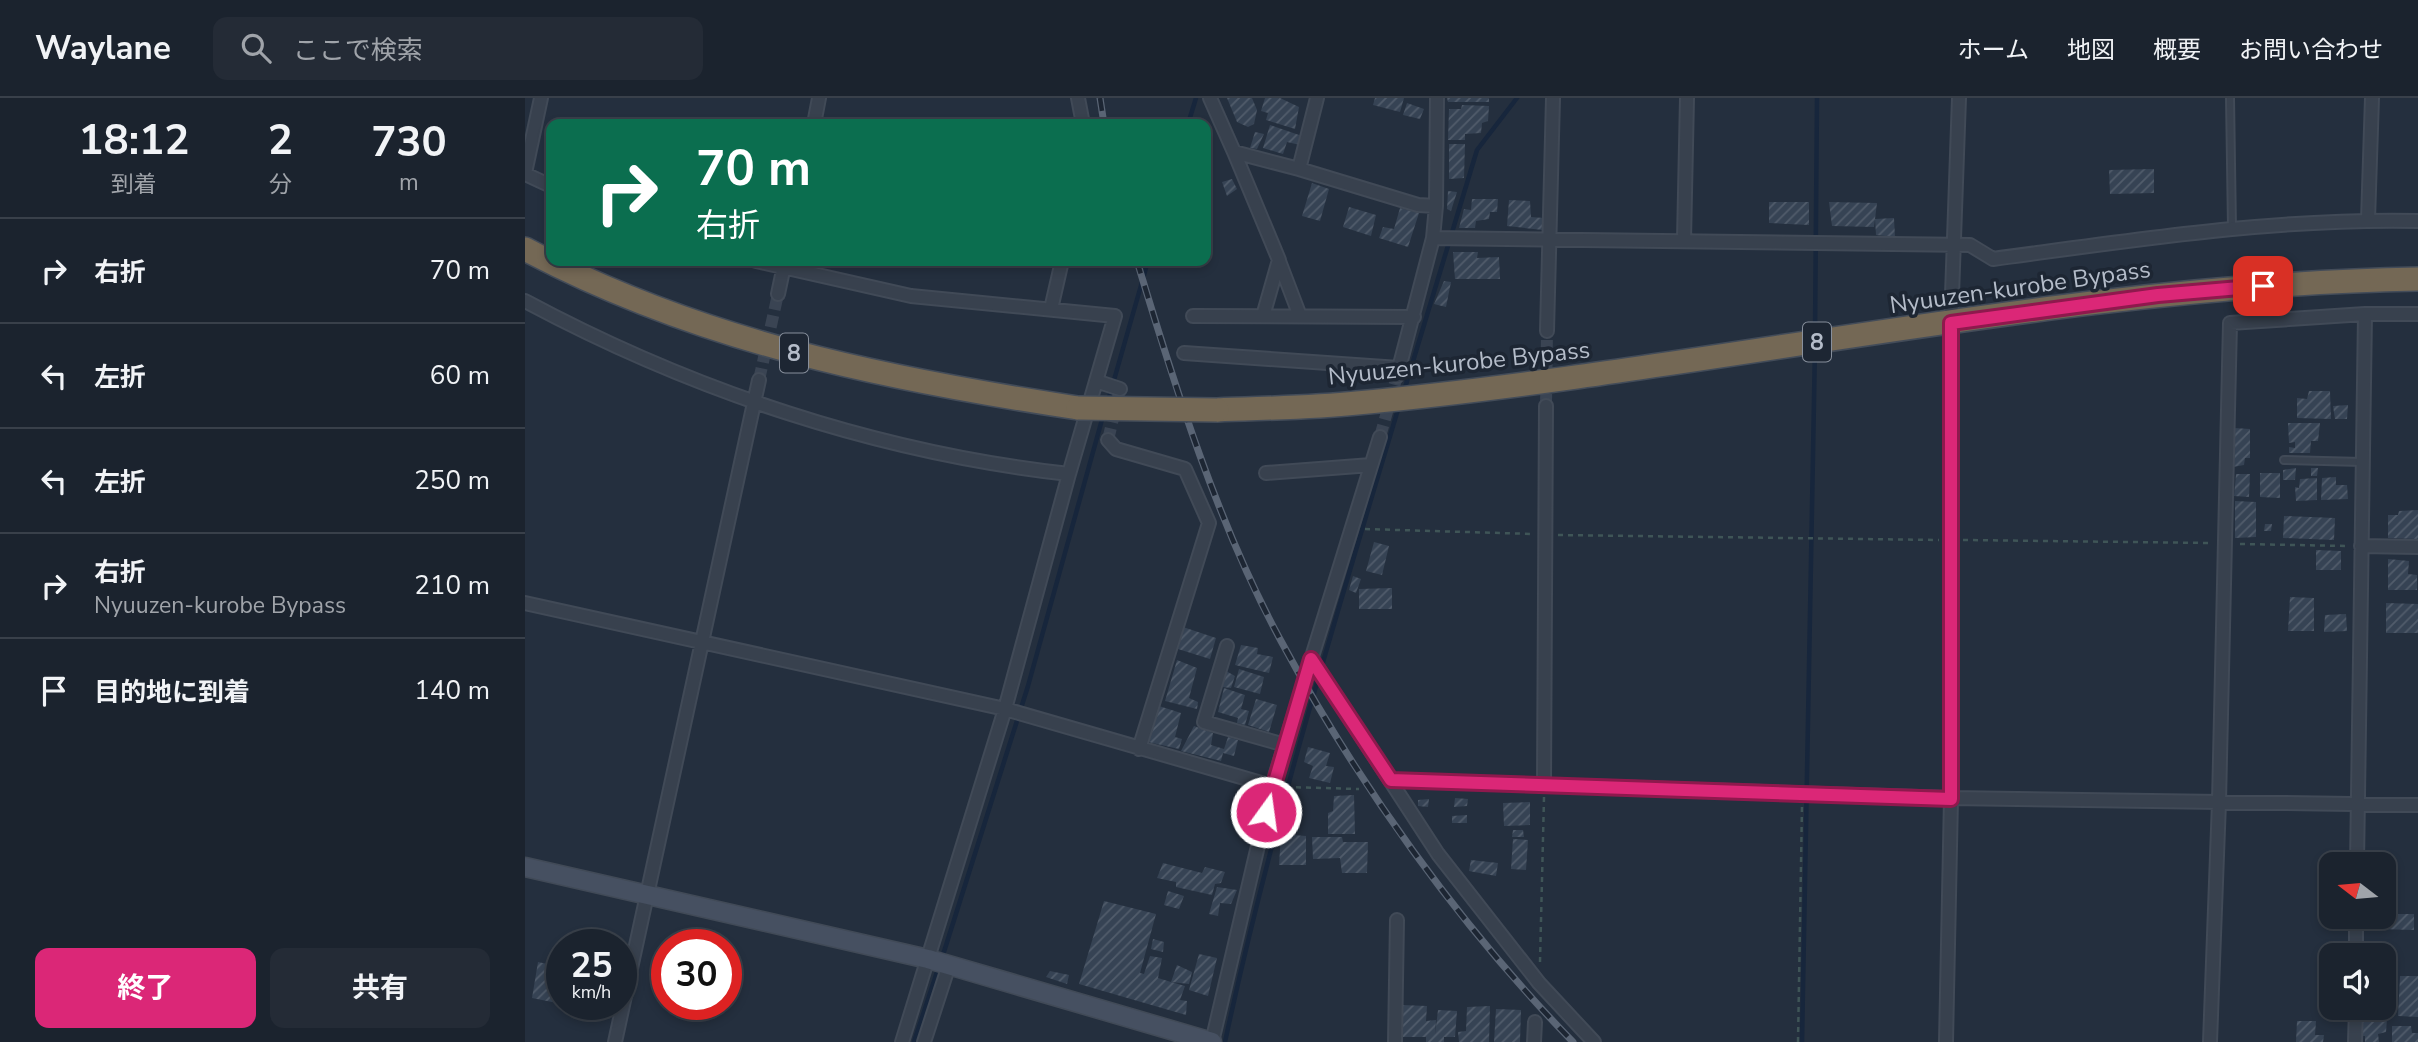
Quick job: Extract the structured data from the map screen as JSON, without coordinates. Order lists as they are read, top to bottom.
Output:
{
  "streets": {
    "highway": ["Nyuuzen-kurobe Bypass", "8"]
  },
  "north": "left",
  "page": {
    "header": "Waylane",
    "search": "ここで検索",
    "nav": [
      "ホーム",
      "地図",
      "概要",
      "お問い合わせ"
    ],
    "eta": [
      "18:12",
      "到着",
      "2",
      "分",
      "730",
      "m"
    ],
    "turn": ["70 m", "右折"],
    "list": [
      {
        "name": "右折",
        "value": "70 m"
      },
      {
        "name": "左折",
        "value": "60 m"
      },
      {
        "name": "左折",
        "value": "250 m"
      },
      {
        "name": "右折",
        "note": "Nyuuzen-kurobe Bypass",
        "value": "210 m"
      },
      {
        "name": "目的地に到着",
        "value": "140 m"
      }
    ],
    "speed": "25 km/h",
    "limit": "30",
    "buttons": ["終了", "共有"]
  }
}
